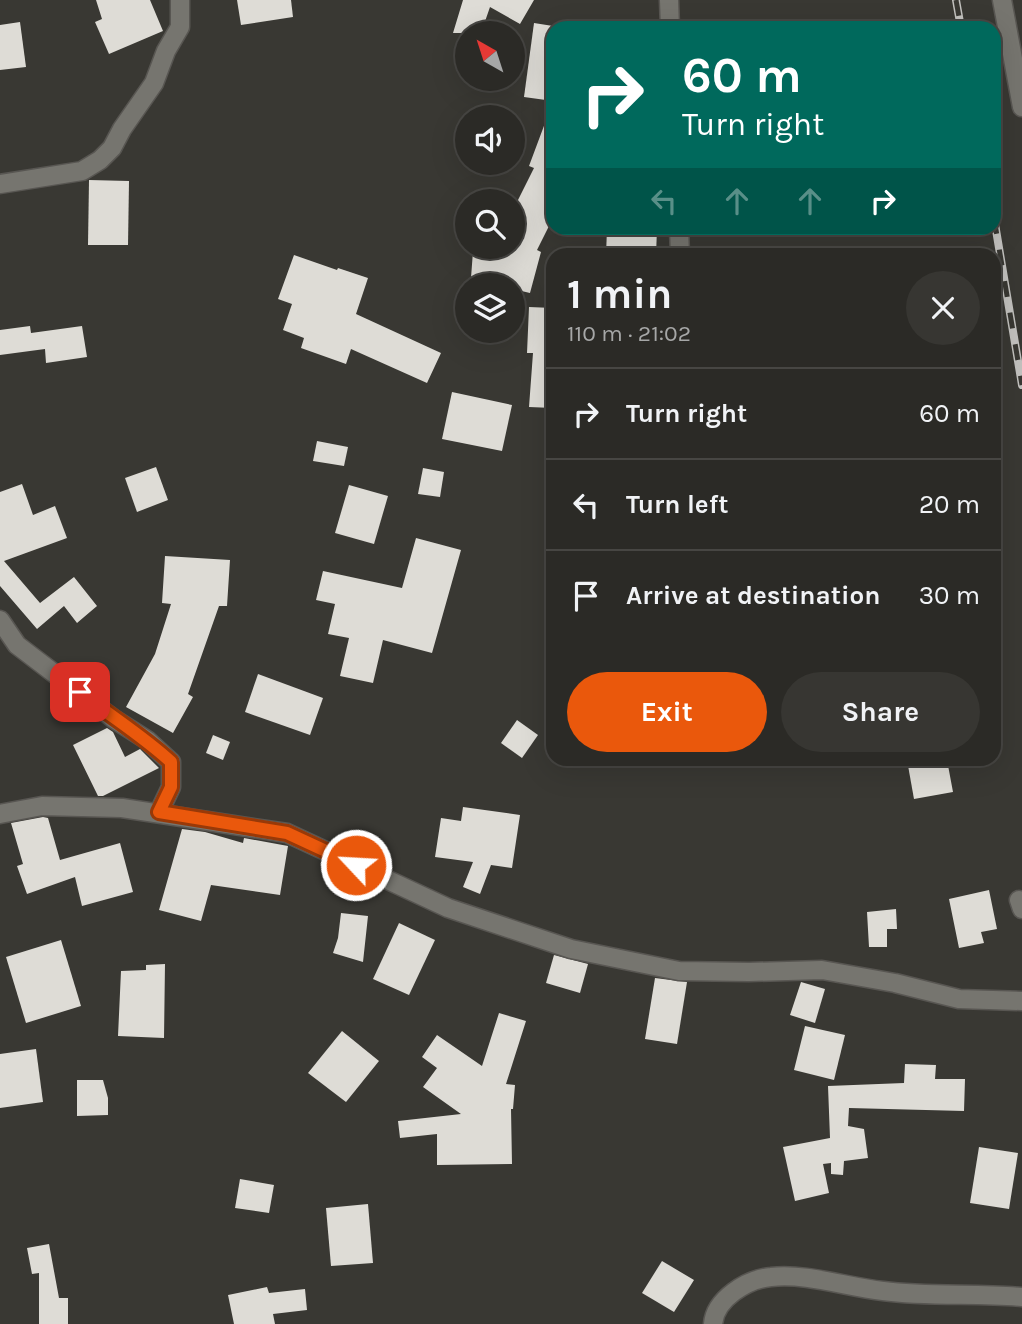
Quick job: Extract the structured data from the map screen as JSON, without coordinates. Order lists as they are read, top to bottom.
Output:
{
  "north": "top left",
  "page": {
    "turn": ["60 m", "Turn right"],
    "heading": ["1 min", "110 m · 21:02"],
    "list": [
      {
        "name": "Turn right",
        "value": "60 m"
      },
      {
        "name": "Turn left",
        "value": "20 m"
      },
      {
        "name": "Arrive at destination",
        "value": "30 m"
      }
    ],
    "buttons": ["Exit", "Share"]
  }
}
